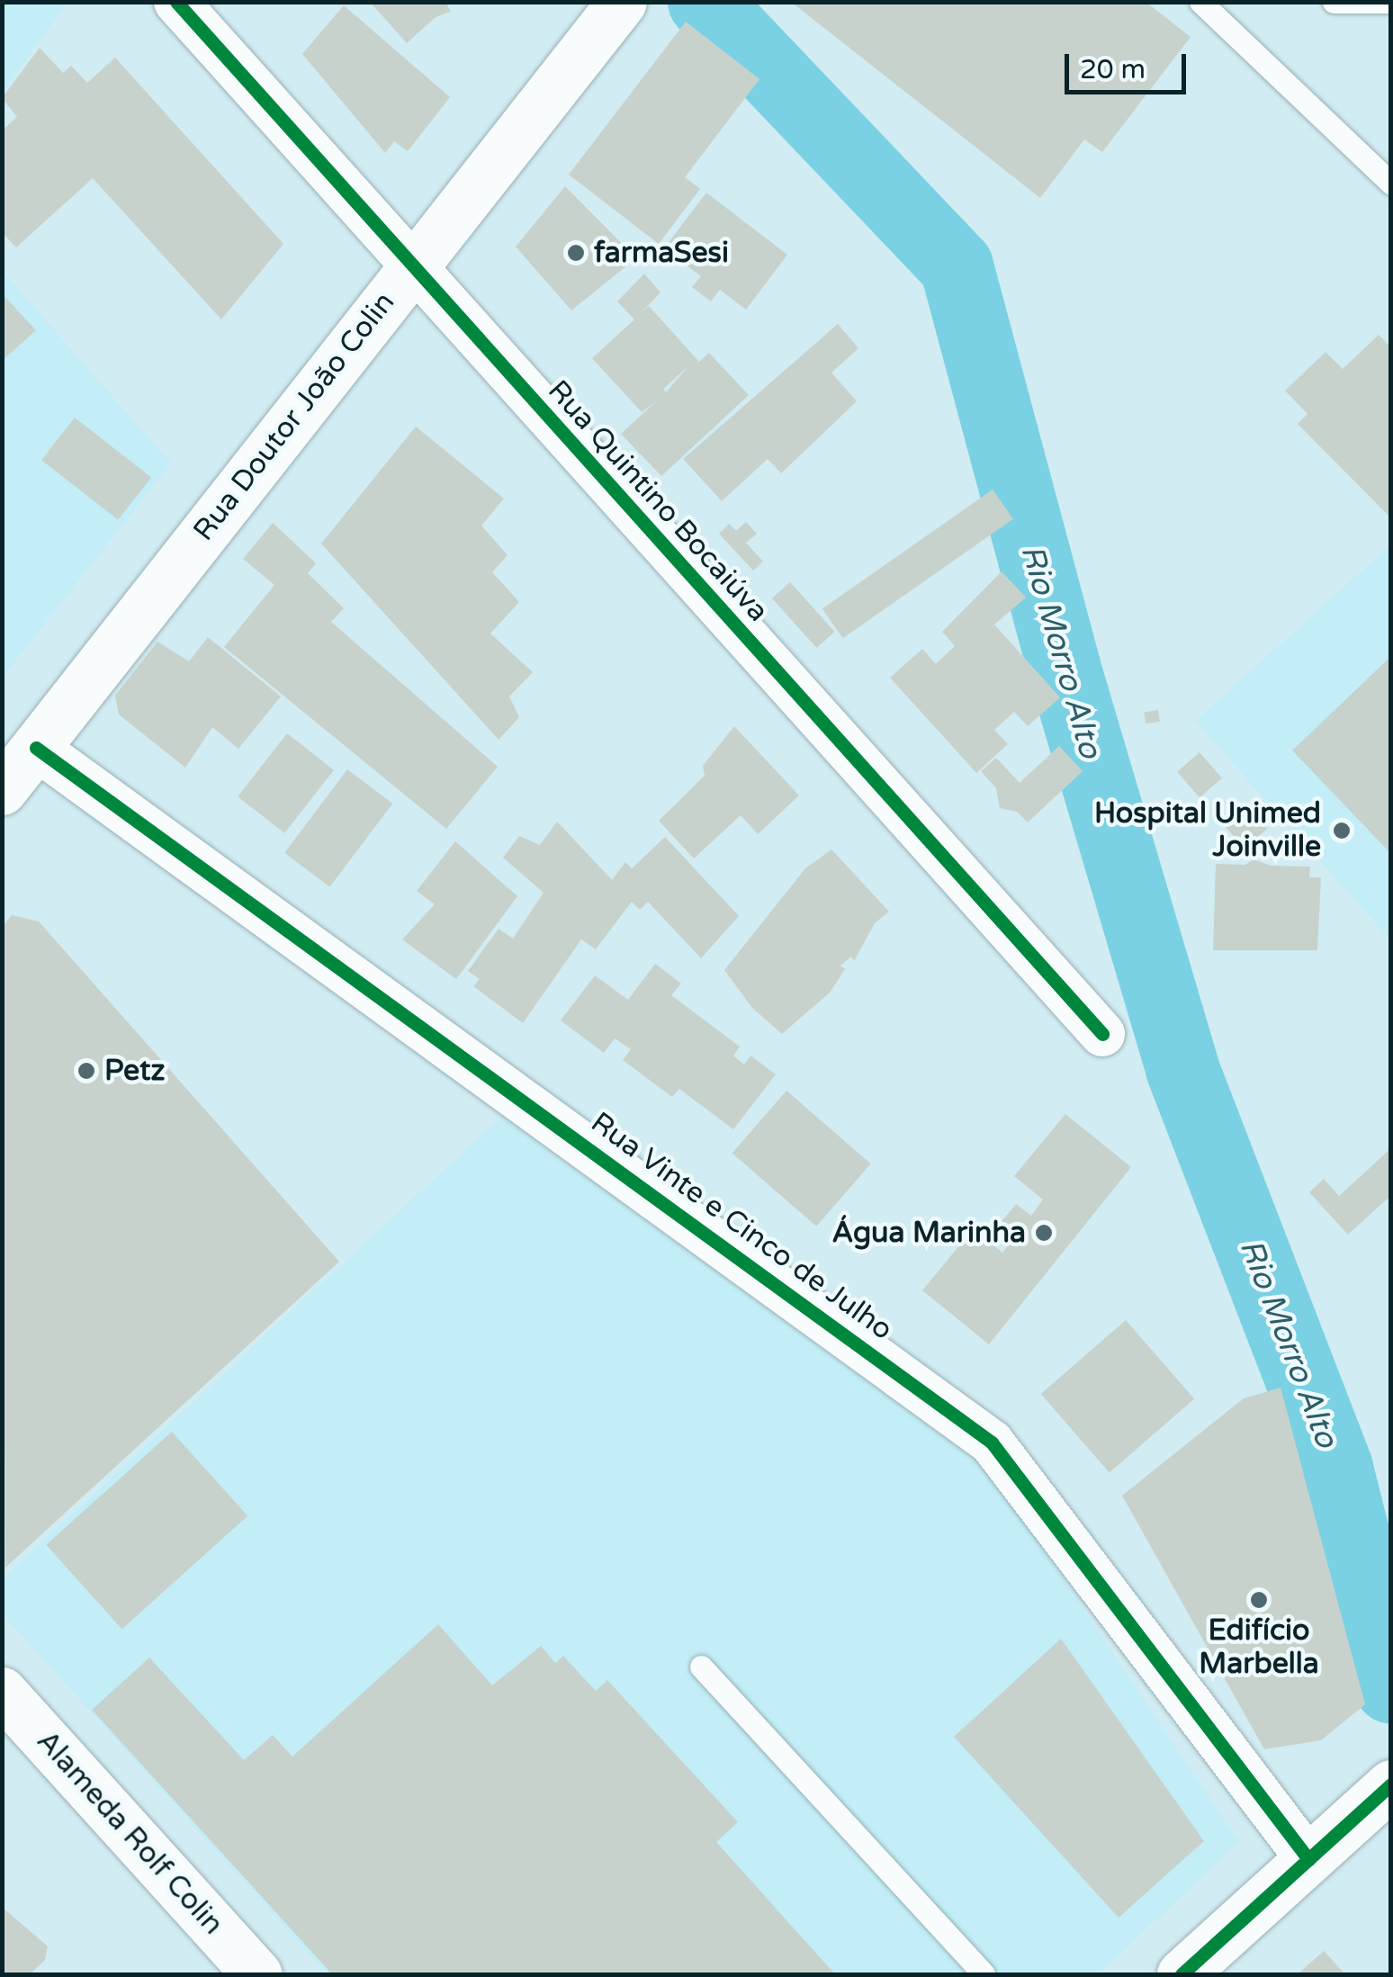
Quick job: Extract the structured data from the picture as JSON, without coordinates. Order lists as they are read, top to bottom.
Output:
{
  "streets": {
    "main road": ["Rua Doutor João Colin", "Alameda Rolf Colin"],
    "street": ["Rua Quintino Bocaiúva", "Rua Vinte e Cinco de Julho"]
  },
  "crossings": [
    ["Rua Doutor João Colin", "Rua Quintino Bocaiúva"],
    ["Rua Doutor João Colin", "Rua Vinte e Cinco de Julho"]
  ],
  "water": ["Rio Morro Alto"],
  "places": [
    "farmaSesi",
    "Hospital Unimed Joinville",
    "Petz",
    "Água Marinha",
    "Edifício Marbella"
  ],
  "scale_bar": "20 m"
}
